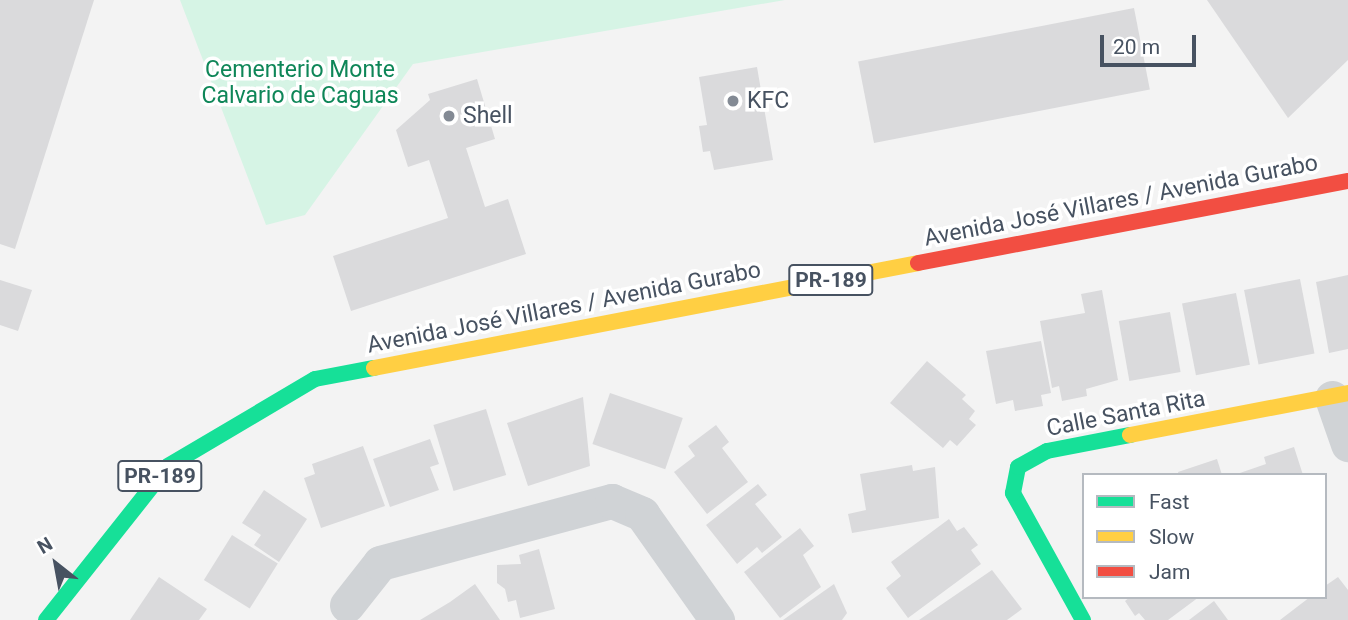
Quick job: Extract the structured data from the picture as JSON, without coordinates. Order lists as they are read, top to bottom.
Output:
{
  "streets": {
    "main road": ["Avenida José Villares / Avenida Gurabo", "PR-189", "Calle Santa Rita"]
  },
  "parks": ["Cementerio Monte Calvario de Caguas"],
  "places": ["KFC", "Shell"],
  "legend": ["Fast", "Slow", "Jam"],
  "scale_bar": "20 m",
  "north": "top left"
}
